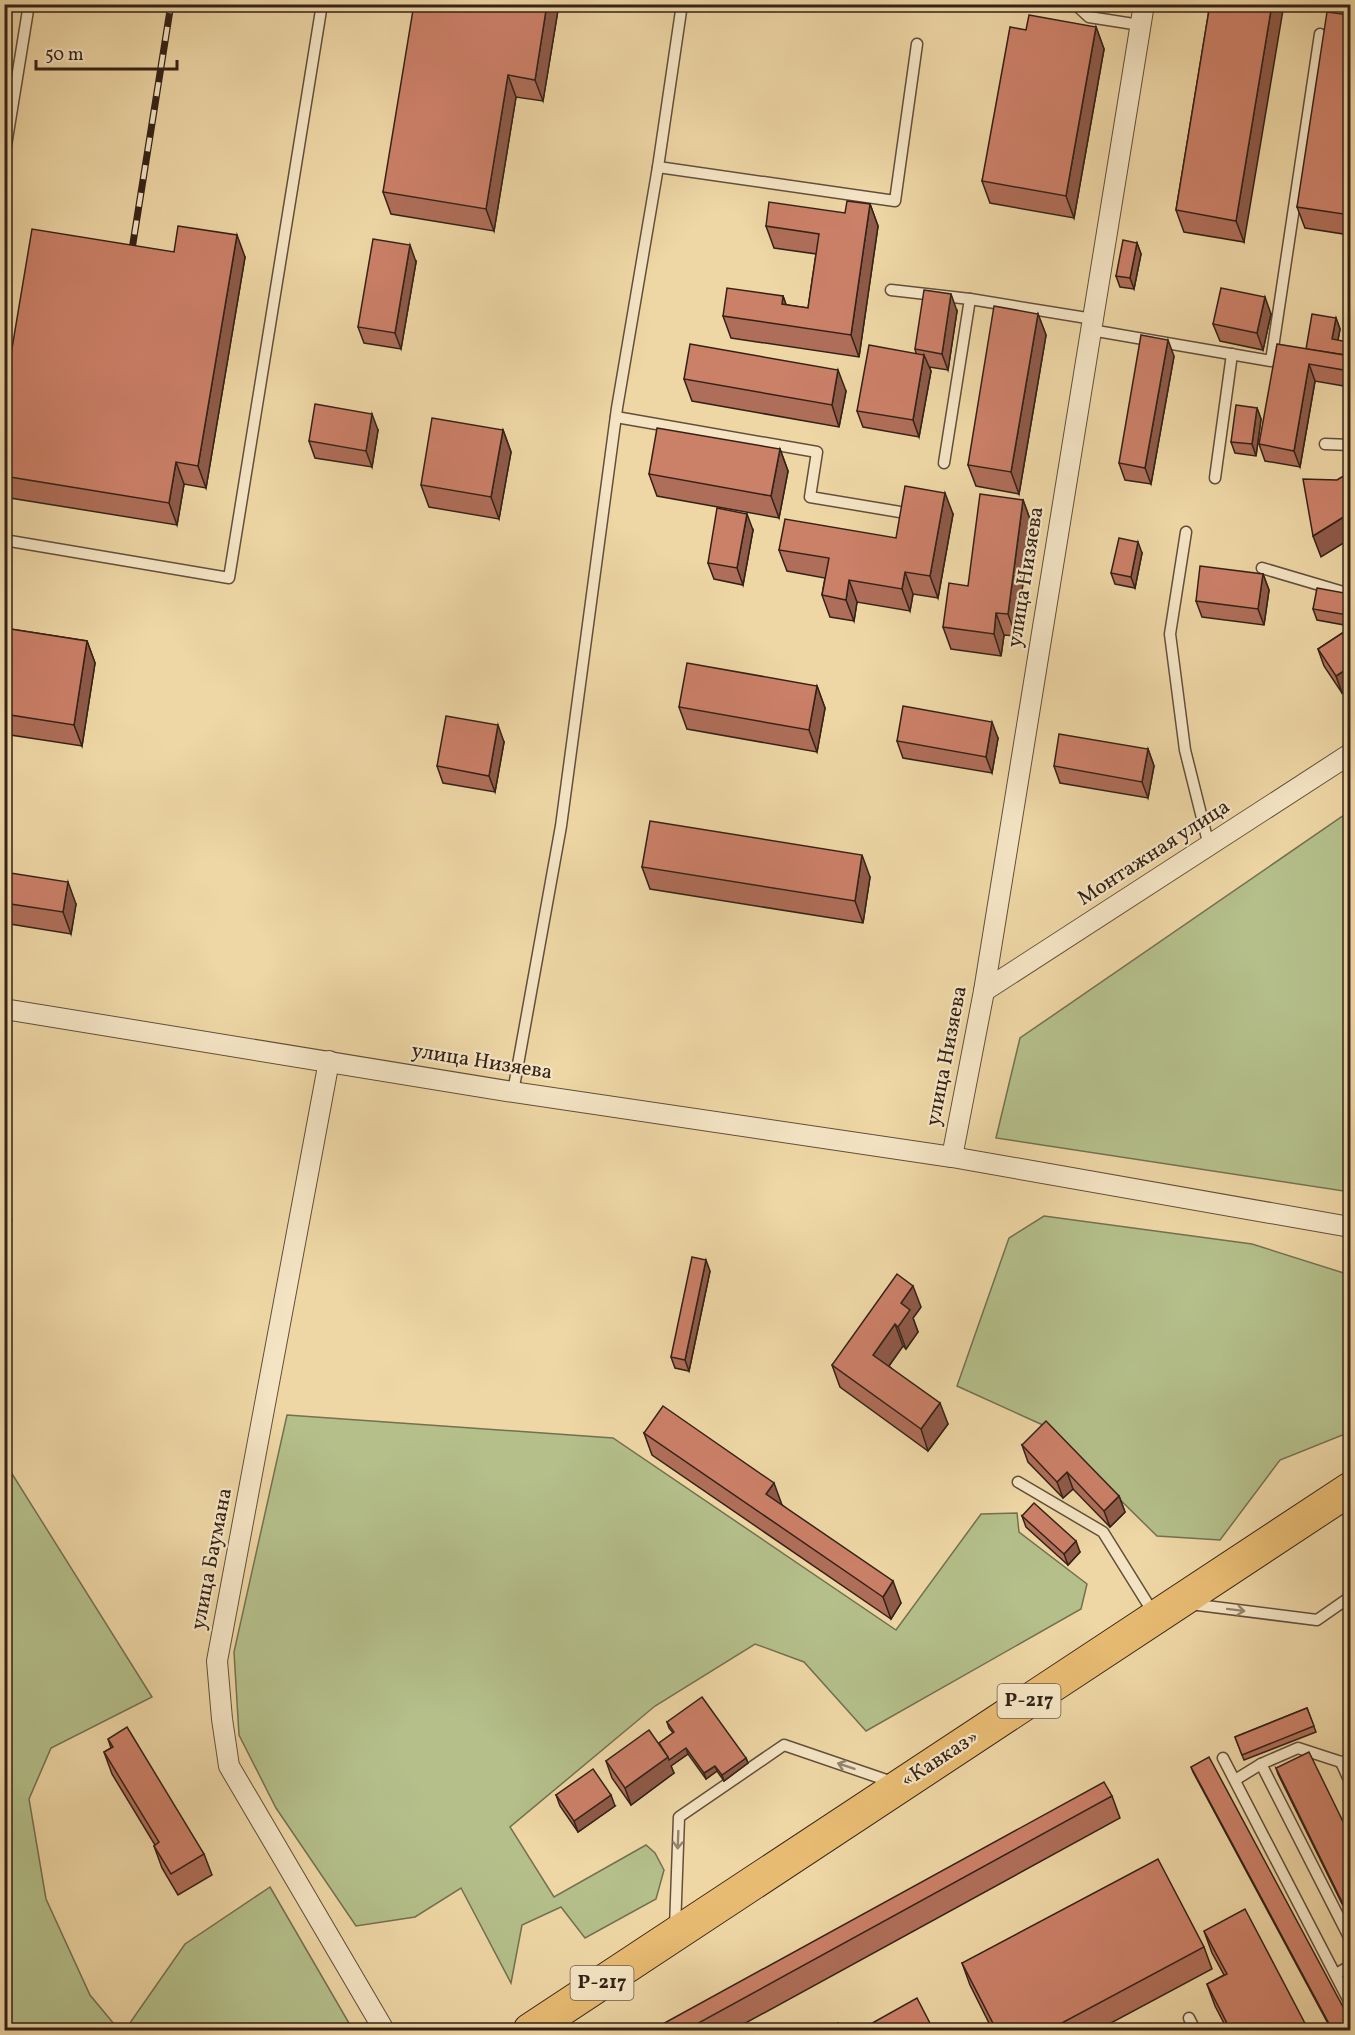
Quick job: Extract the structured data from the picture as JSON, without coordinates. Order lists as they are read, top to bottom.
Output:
{
  "streets": {
    "highway": ["Р-217", "«Кавказ»"],
    "street": ["улица Низяева", "Монтажная улица", "улица Баумана"]
  },
  "crossings": [
    ["улица Низяева", "Монтажная улица"],
    ["улица Низяева", "улица Баумана"]
  ],
  "scale_bar": "50 m"
}
